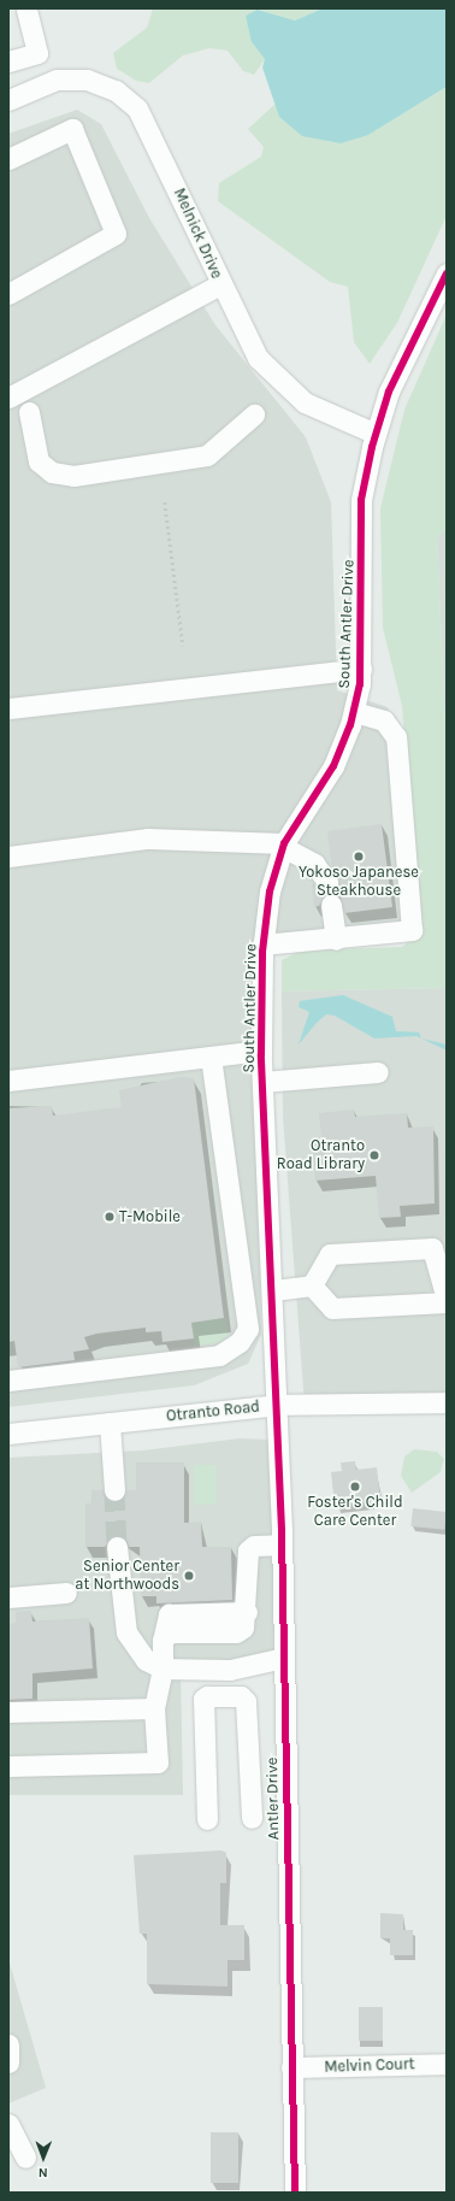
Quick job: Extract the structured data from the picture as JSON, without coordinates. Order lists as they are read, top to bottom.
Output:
{
  "streets": {
    "street": [
      "Melnick Drive",
      "South Antler Drive",
      "Otranto Road",
      "Antler Drive",
      "Melvin Court"
    ]
  },
  "crossings": [
    ["Melnick Drive", "South Antler Drive"],
    ["South Antler Drive", "Otranto Road"],
    ["South Antler Drive", "Antler Drive"],
    ["Otranto Road", "Antler Drive"],
    ["Antler Drive", "Melvin Court"]
  ],
  "places": [
    "Yokoso Japanese Steakhouse",
    "Otranto Road Library",
    "T-Mobile",
    "Foster's Child Care Center",
    "Senior Center at Northwoods"
  ],
  "north": "bottom"
}
